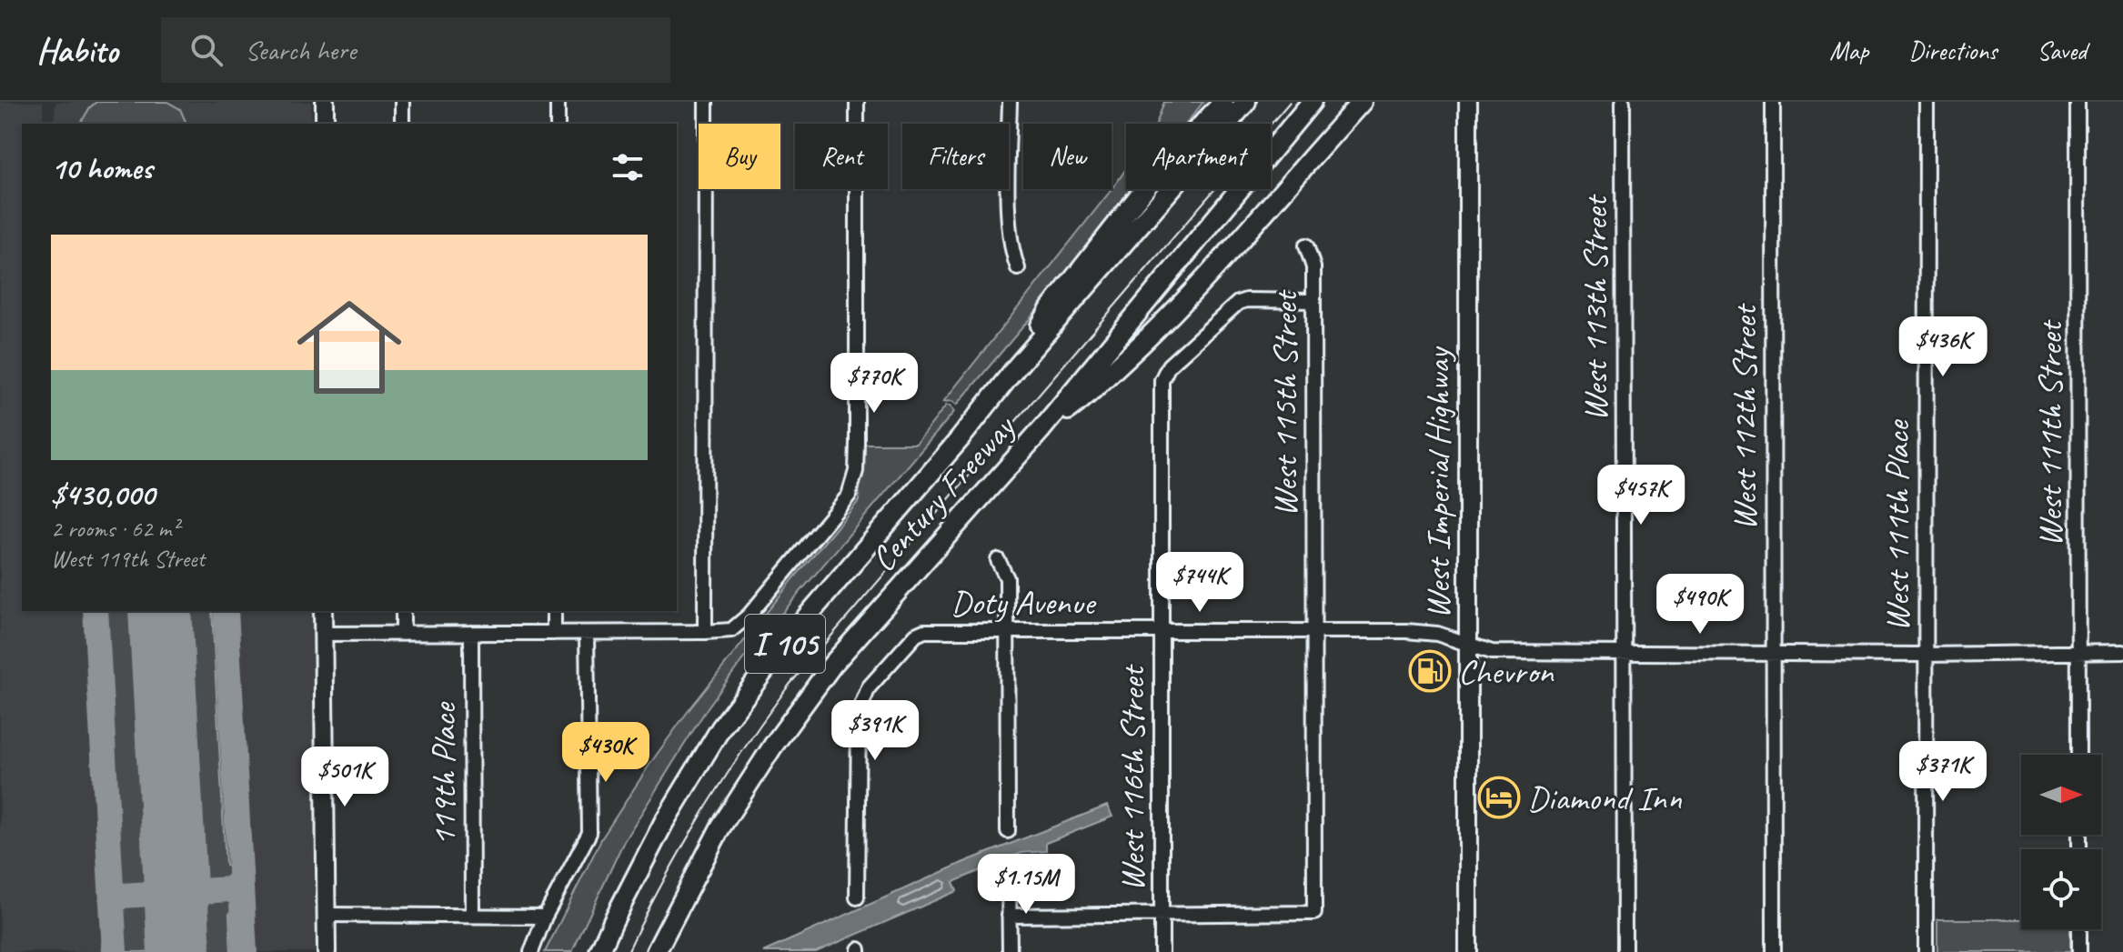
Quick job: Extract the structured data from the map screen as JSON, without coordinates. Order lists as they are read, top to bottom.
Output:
{
  "streets": {
    "highway": ["Century Freeway", "I 105"],
    "main road": ["West Imperial Highway"],
    "street": [
      "West 113th Street",
      "West 115th Street",
      "West 112th Street",
      "West 111th Street",
      "West 111th Place",
      "Doty Avenue",
      "119th Place",
      "West 116th Street"
    ]
  },
  "crossings": [
    ["West 113th Street", "Doty Avenue"],
    ["West 115th Street", "Doty Avenue"],
    ["West 115th Street", "West 116th Street"],
    ["West 112th Street", "Doty Avenue"],
    ["West 111th Street", "Doty Avenue"],
    ["West Imperial Highway", "Doty Avenue"],
    ["West 111th Place", "Doty Avenue"],
    ["Doty Avenue", "West 116th Street"]
  ],
  "places": {
    "fuel station": ["Chevron"],
    "hotel": ["Diamond Inn"]
  },
  "north": "right",
  "page": {
    "header": "Habito",
    "search": "Search here",
    "nav": ["Map", "Directions", "Saved"],
    "chip": [
      "Buy",
      "Rent",
      "Filters",
      "New",
      "Apartment"
    ],
    "heading": "10 homes",
    "list": [
      {
        "name": "$430,000",
        "note": "2 rooms · 62 m² · West 119th Street"
      }
    ],
    "price": [
      "$436K",
      "$770K",
      "$457K",
      "$744K",
      "$490K",
      "$391K",
      "$430K",
      "$371K",
      "$501K",
      "$1.15M"
    ]
  }
}
